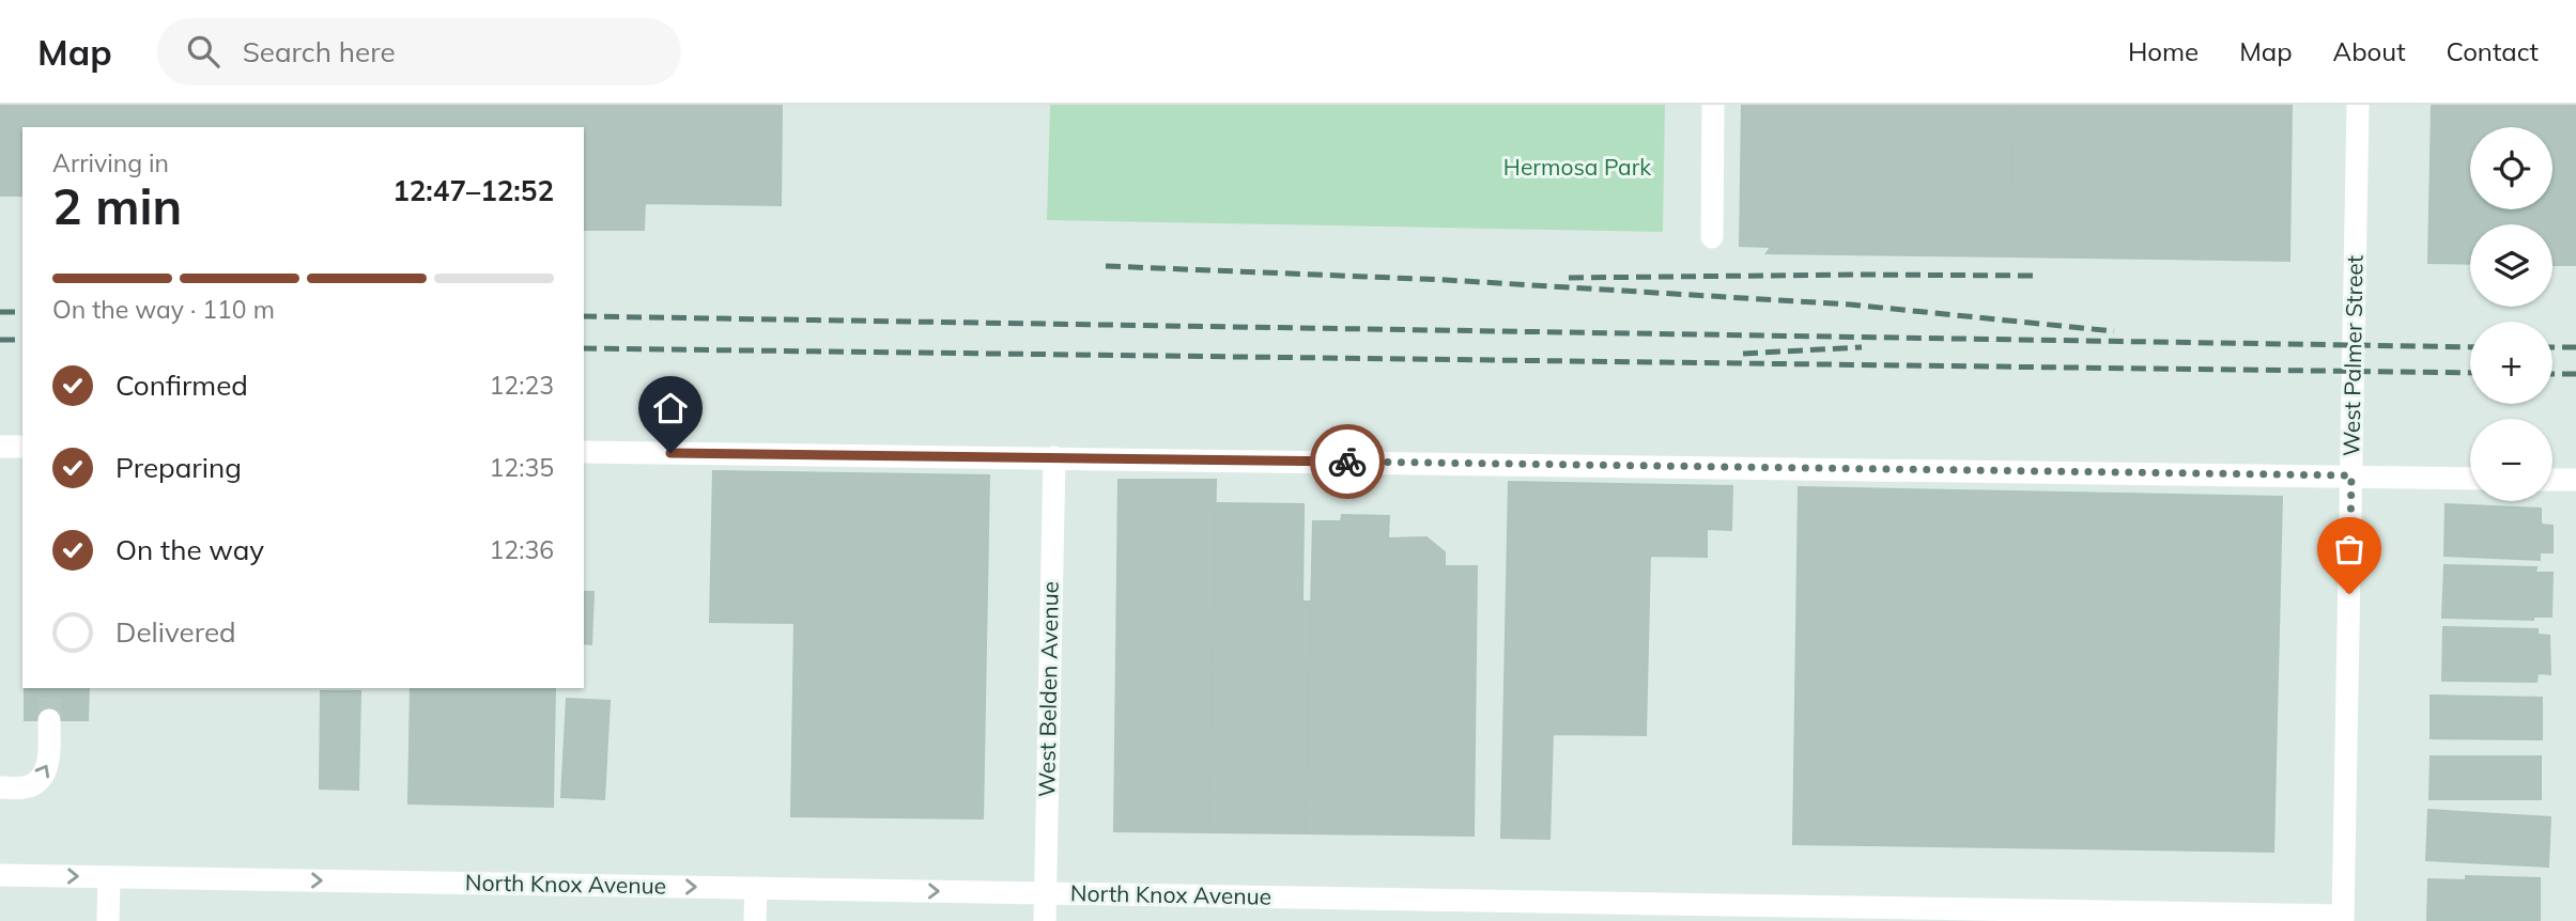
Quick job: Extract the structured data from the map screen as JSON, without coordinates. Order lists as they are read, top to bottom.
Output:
{
  "streets": {
    "street": ["West Palmer Street", "West Belden Avenue", "North Knox Avenue"]
  },
  "crossings": [
    ["West Palmer Street", "North Knox Avenue"],
    ["West Belden Avenue", "North Knox Avenue"]
  ],
  "one_way": ["North Knox Avenue"],
  "parks": ["Hermosa Park"],
  "page": {
    "header": "Map",
    "search": "Search here",
    "nav": [
      "Home",
      "Map",
      "About",
      "Contact"
    ],
    "map_buttons": ["+", "−"],
    "heading": ["2 min", "Arriving in", "12:47–12:52"],
    "bar": "On the way · 110 m",
    "list": [
      ["Confirmed", "12:23"],
      ["Preparing", "12:35"],
      ["On the way", "12:36"],
      "Delivered"
    ]
  }
}
